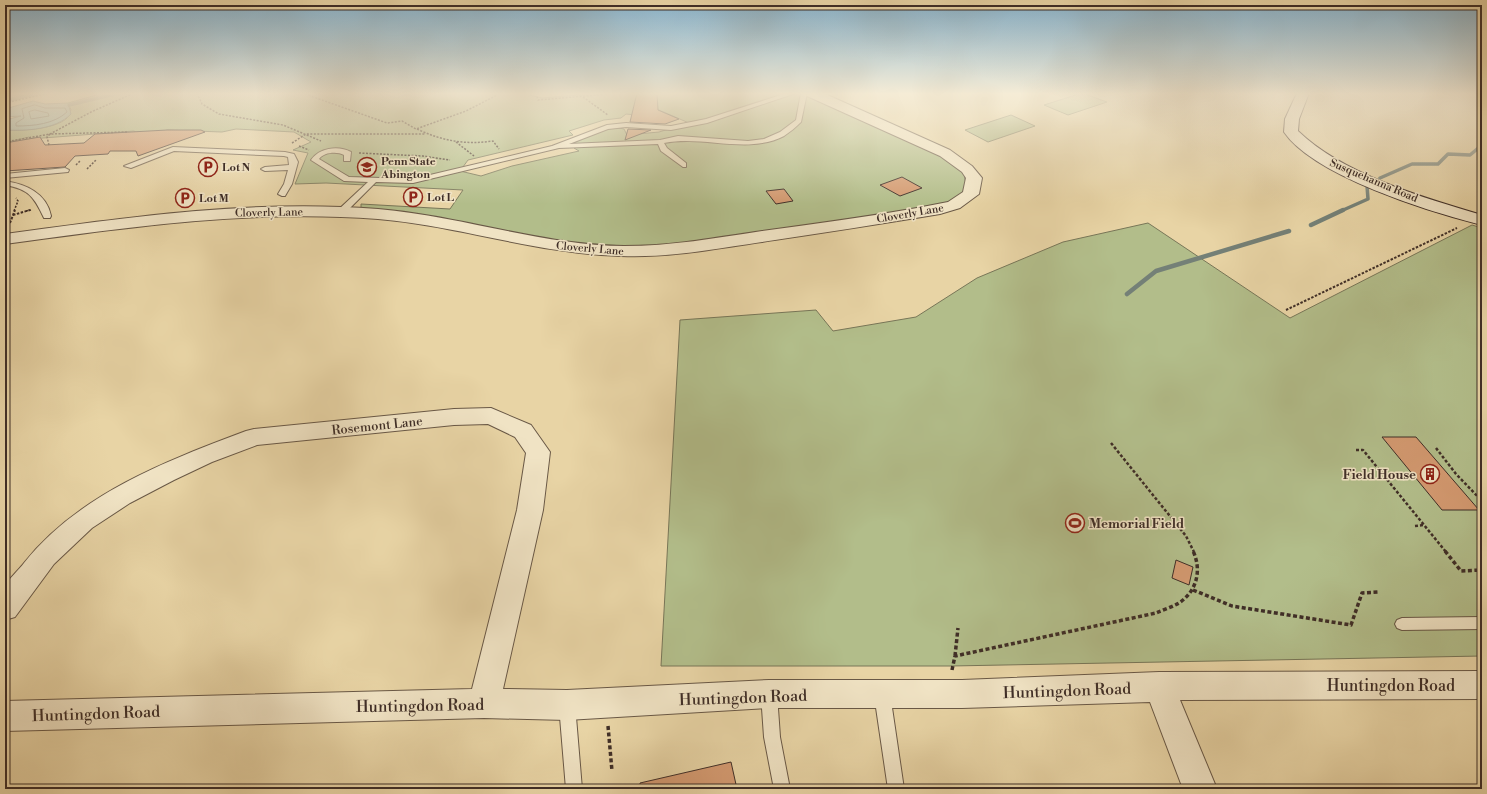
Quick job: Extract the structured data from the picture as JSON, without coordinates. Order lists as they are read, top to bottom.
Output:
{
  "streets": {
    "street": [
      "Susquehanna Road",
      "Cloverly Lane",
      "Rosemont Lane",
      "Huntingdon Road"
    ]
  },
  "crossings": [
    ["Rosemont Lane", "Huntingdon Road"]
  ],
  "places": {
    "parking": ["Lot N", "Lot L", "Lot M"],
    "school or university": ["Penn State Abington"],
    "building": ["Field House"],
    "sports": ["Memorial Field"]
  }
}
